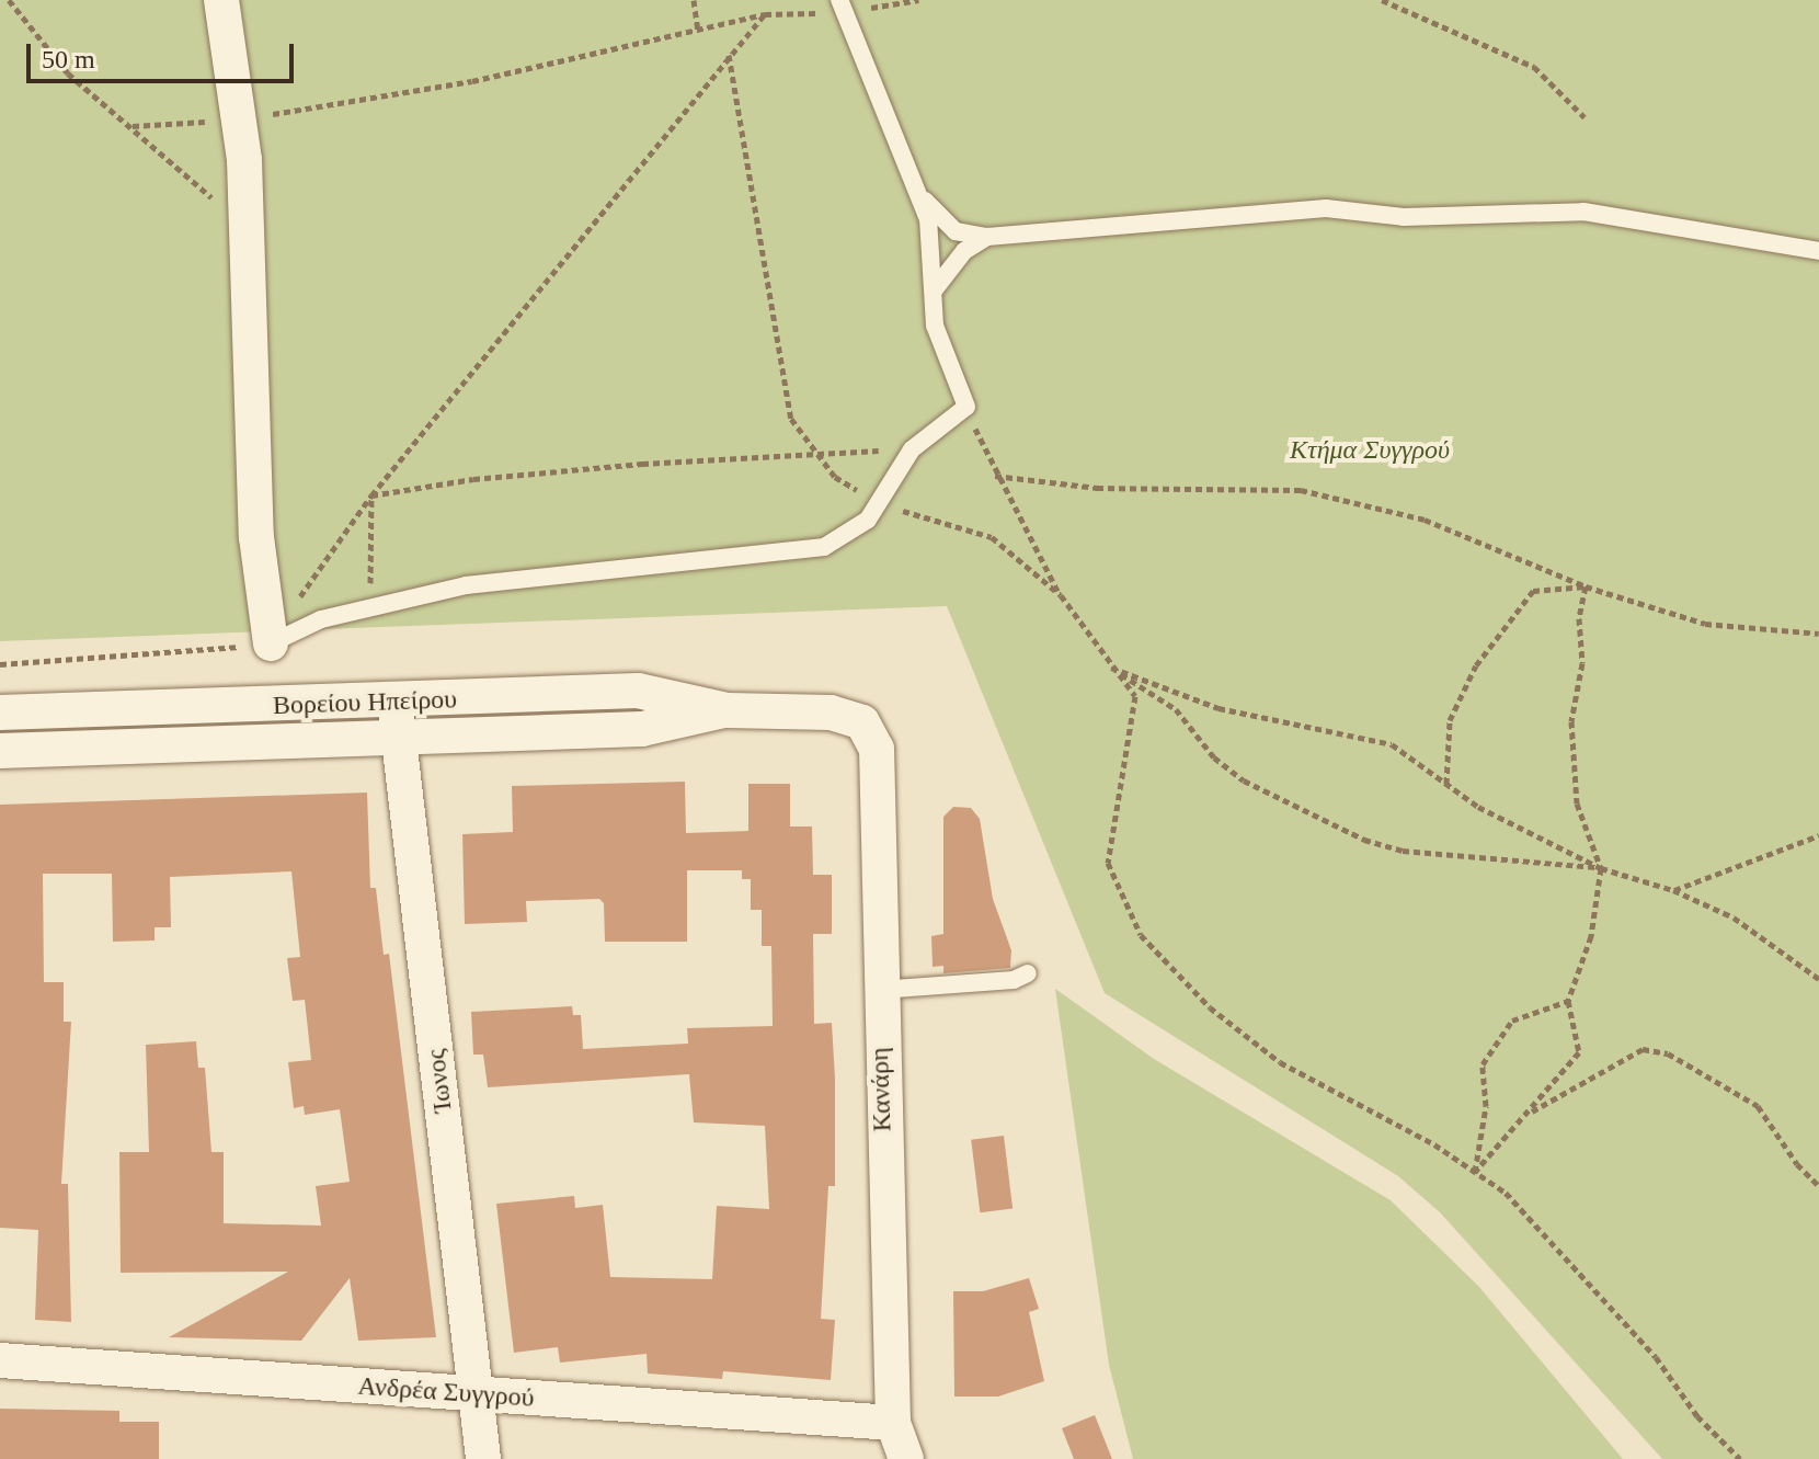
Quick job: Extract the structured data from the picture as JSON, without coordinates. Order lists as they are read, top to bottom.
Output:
{
  "streets": {
    "street": [
      "Βορείου Ηπείρου",
      "Ίωνος",
      "Κανάρη",
      "Ανδρέα Συγγρού"
    ]
  },
  "crossings": [
    ["Βορείου Ηπείρου", "Ίωνος"],
    ["Βορείου Ηπείρου", "Κανάρη"],
    ["Ίωνος", "Ανδρέα Συγγρού"],
    ["Κανάρη", "Ανδρέα Συγγρού"]
  ],
  "parks": ["Κτήμα Συγγρού"],
  "scale_bar": "50 m"
}
